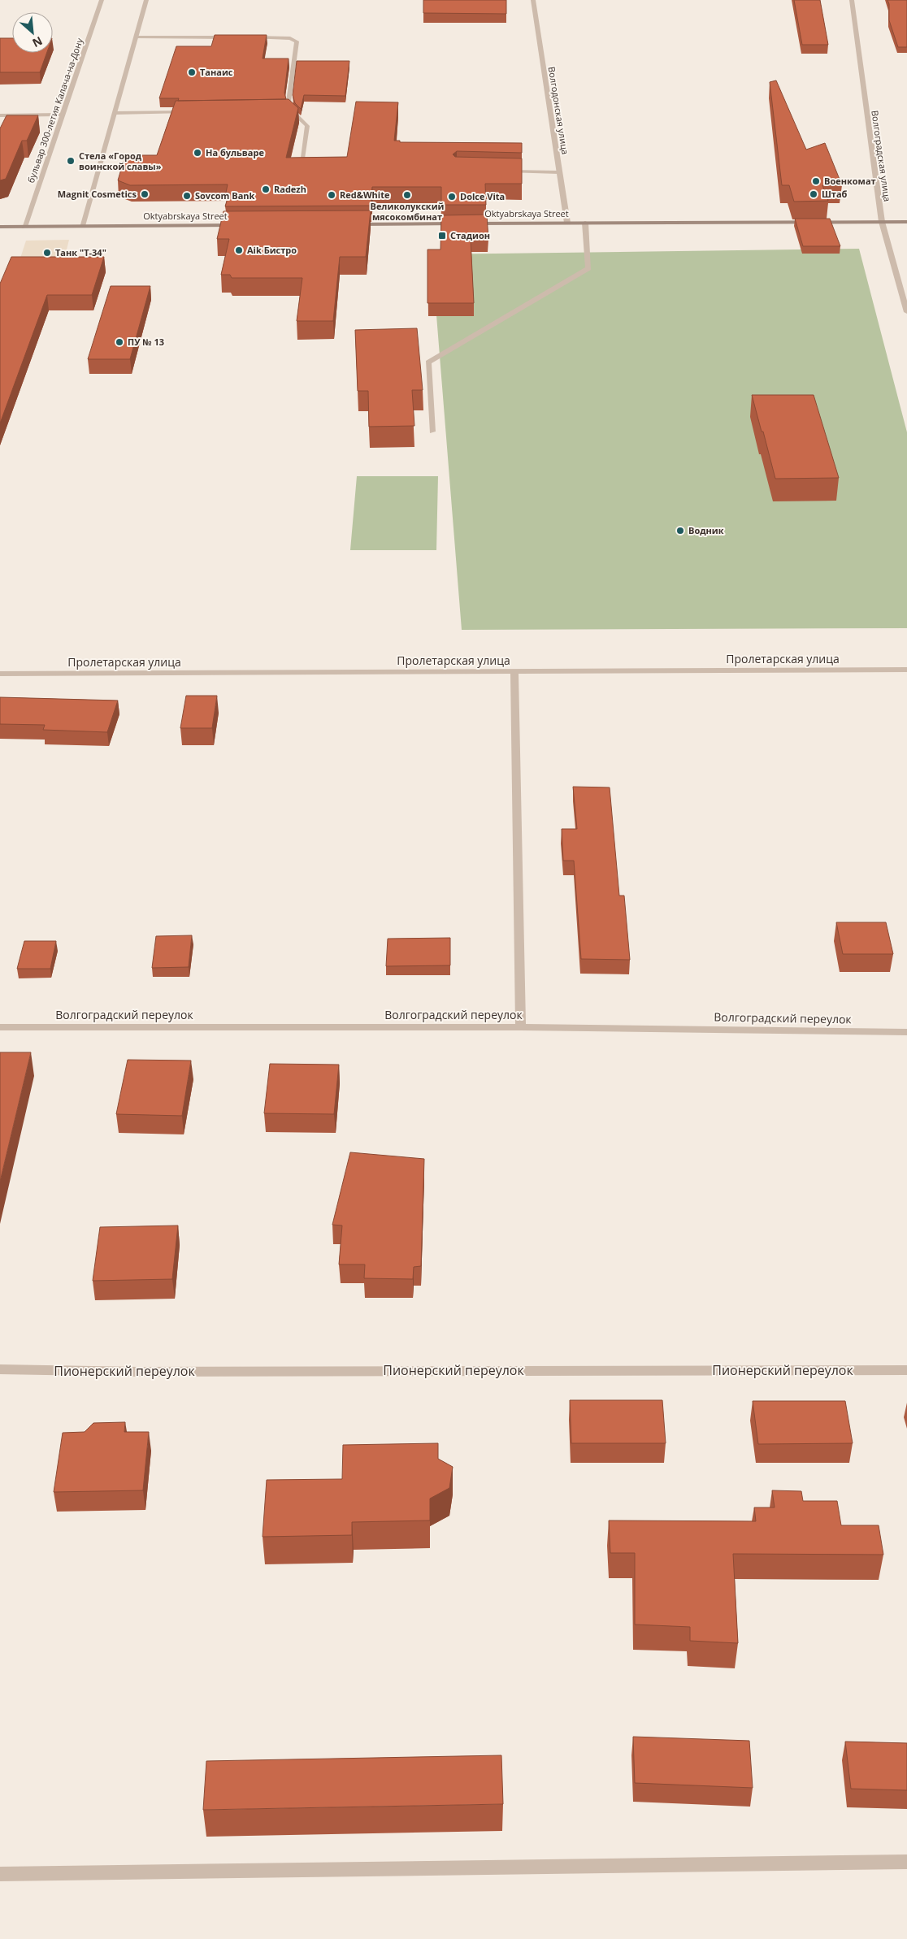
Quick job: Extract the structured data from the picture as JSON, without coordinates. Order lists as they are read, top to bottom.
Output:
{
  "streets": {
    "main road": ["Oktyabrskaya Street"],
    "street": [
      "бульвар 300-летия Калача-на-Дону",
      "Волгодонская улица",
      "Волгоградская улица",
      "Пролетарская улица",
      "Волгоградский переулок",
      "Пионерский переулок"
    ]
  },
  "crossings": [
    ["бульвар 300-летия Калача-на-Дону", "Oktyabrskaya Street"],
    ["Волгодонская улица", "Oktyabrskaya Street"],
    ["Волгоградская улица", "Oktyabrskaya Street"]
  ],
  "places": {
    "other": [
      "Танаис",
      "На бульваре",
      "Стела «Город воинской славы»",
      "Военкомат",
      "Radezh",
      "Magnit Cosmetics",
      "Штаб",
      "Red&White",
      "Великолукский мясокомбинат",
      "Sovcom Bank",
      "Dolce Vita",
      "Aik Бистро",
      "Танк \"Т-34\"",
      "ПУ № 13",
      "Водник"
    ],
    "transit": ["Стадион"]
  },
  "north": "bottom right"
}
